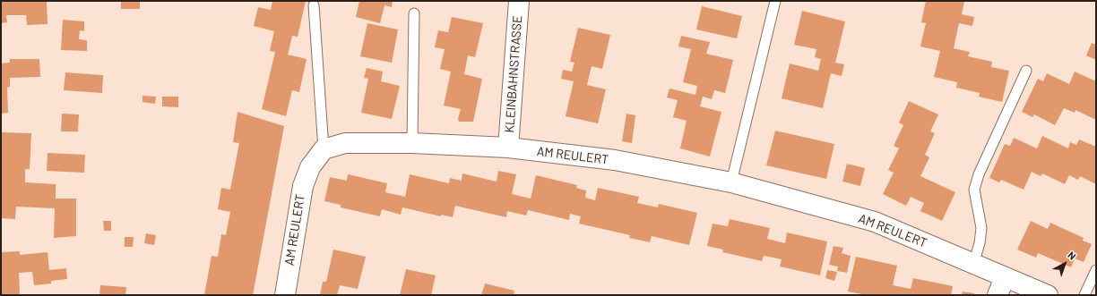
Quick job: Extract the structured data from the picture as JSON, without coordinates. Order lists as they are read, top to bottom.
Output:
{
  "streets": {
    "street": ["KLEINBAHNSTRASSE", "AM REULERT"]
  },
  "crossings": [
    ["KLEINBAHNSTRASSE", "AM REULERT"]
  ],
  "north": "top right"
}
